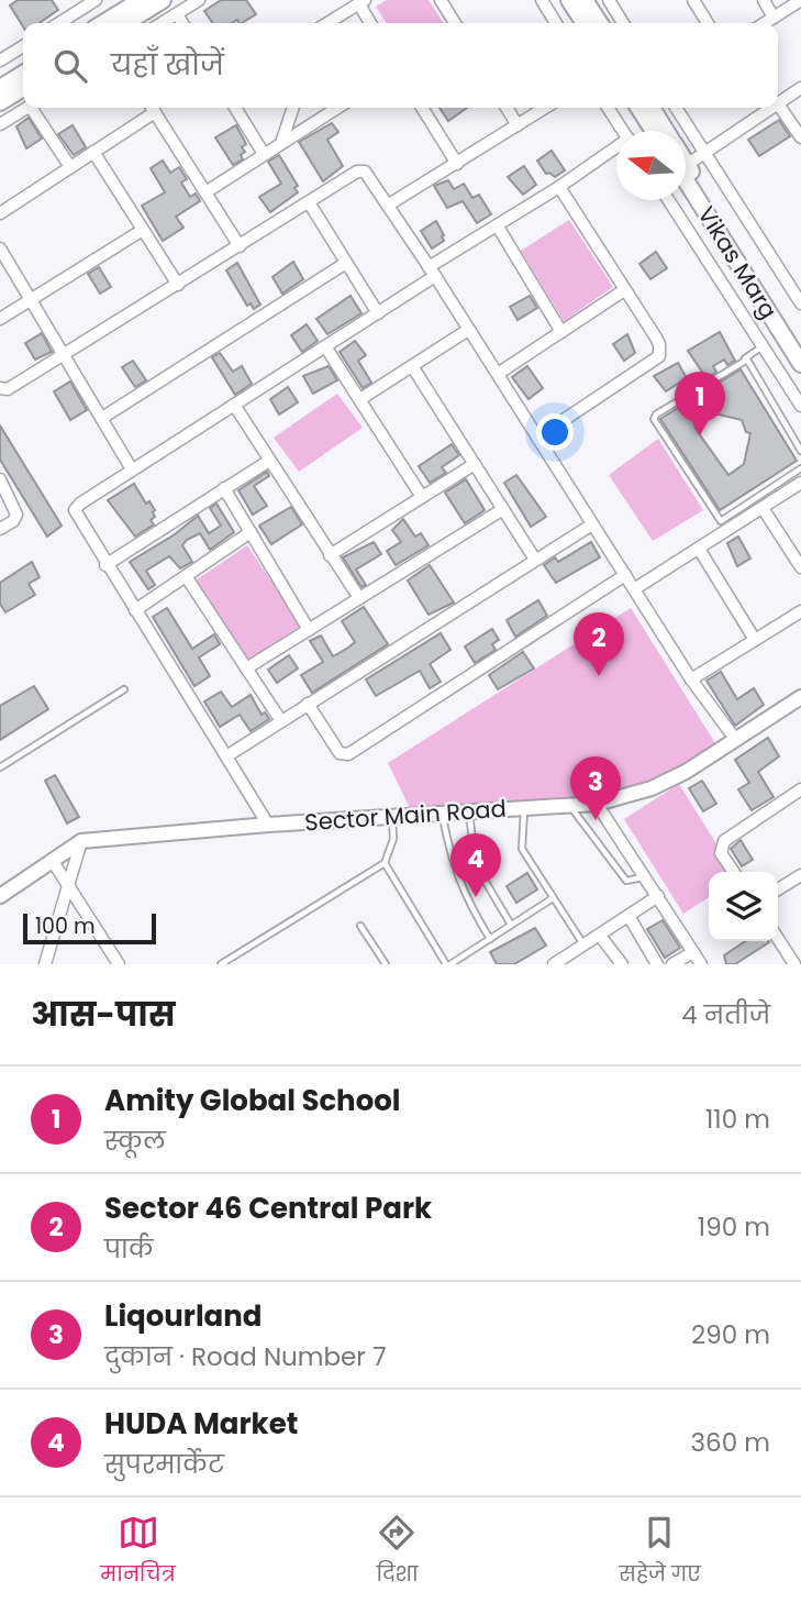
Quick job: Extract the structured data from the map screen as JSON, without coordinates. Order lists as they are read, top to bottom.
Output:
{
  "streets": {
    "main road": ["Vikas Marg"],
    "street": ["Sector Main Road"]
  },
  "scale_bar": "100 m",
  "north": "left",
  "page": {
    "search": "यहाँ खोजें",
    "pins": [
      "1",
      "2",
      "3",
      "4"
    ],
    "scale": "100 m",
    "heading": ["आस-पास", "4 नतीजे"],
    "list": [
      {
        "mark": "1",
        "name": "Amity Global School",
        "note": "स्कूल",
        "value": "110 m"
      },
      {
        "mark": "2",
        "name": "Sector 46 Central Park",
        "note": "पार्क",
        "value": "190 m"
      },
      {
        "mark": "3",
        "name": "Liqourland",
        "note": "दुकान · Road Number 7",
        "value": "290 m"
      },
      {
        "mark": "4",
        "name": "HUDA Market",
        "note": "सुपरमार्केट",
        "value": "360 m"
      }
    ],
    "nav": ["मानचित्र", "दिशा", "सहेजे गए"]
  }
}
